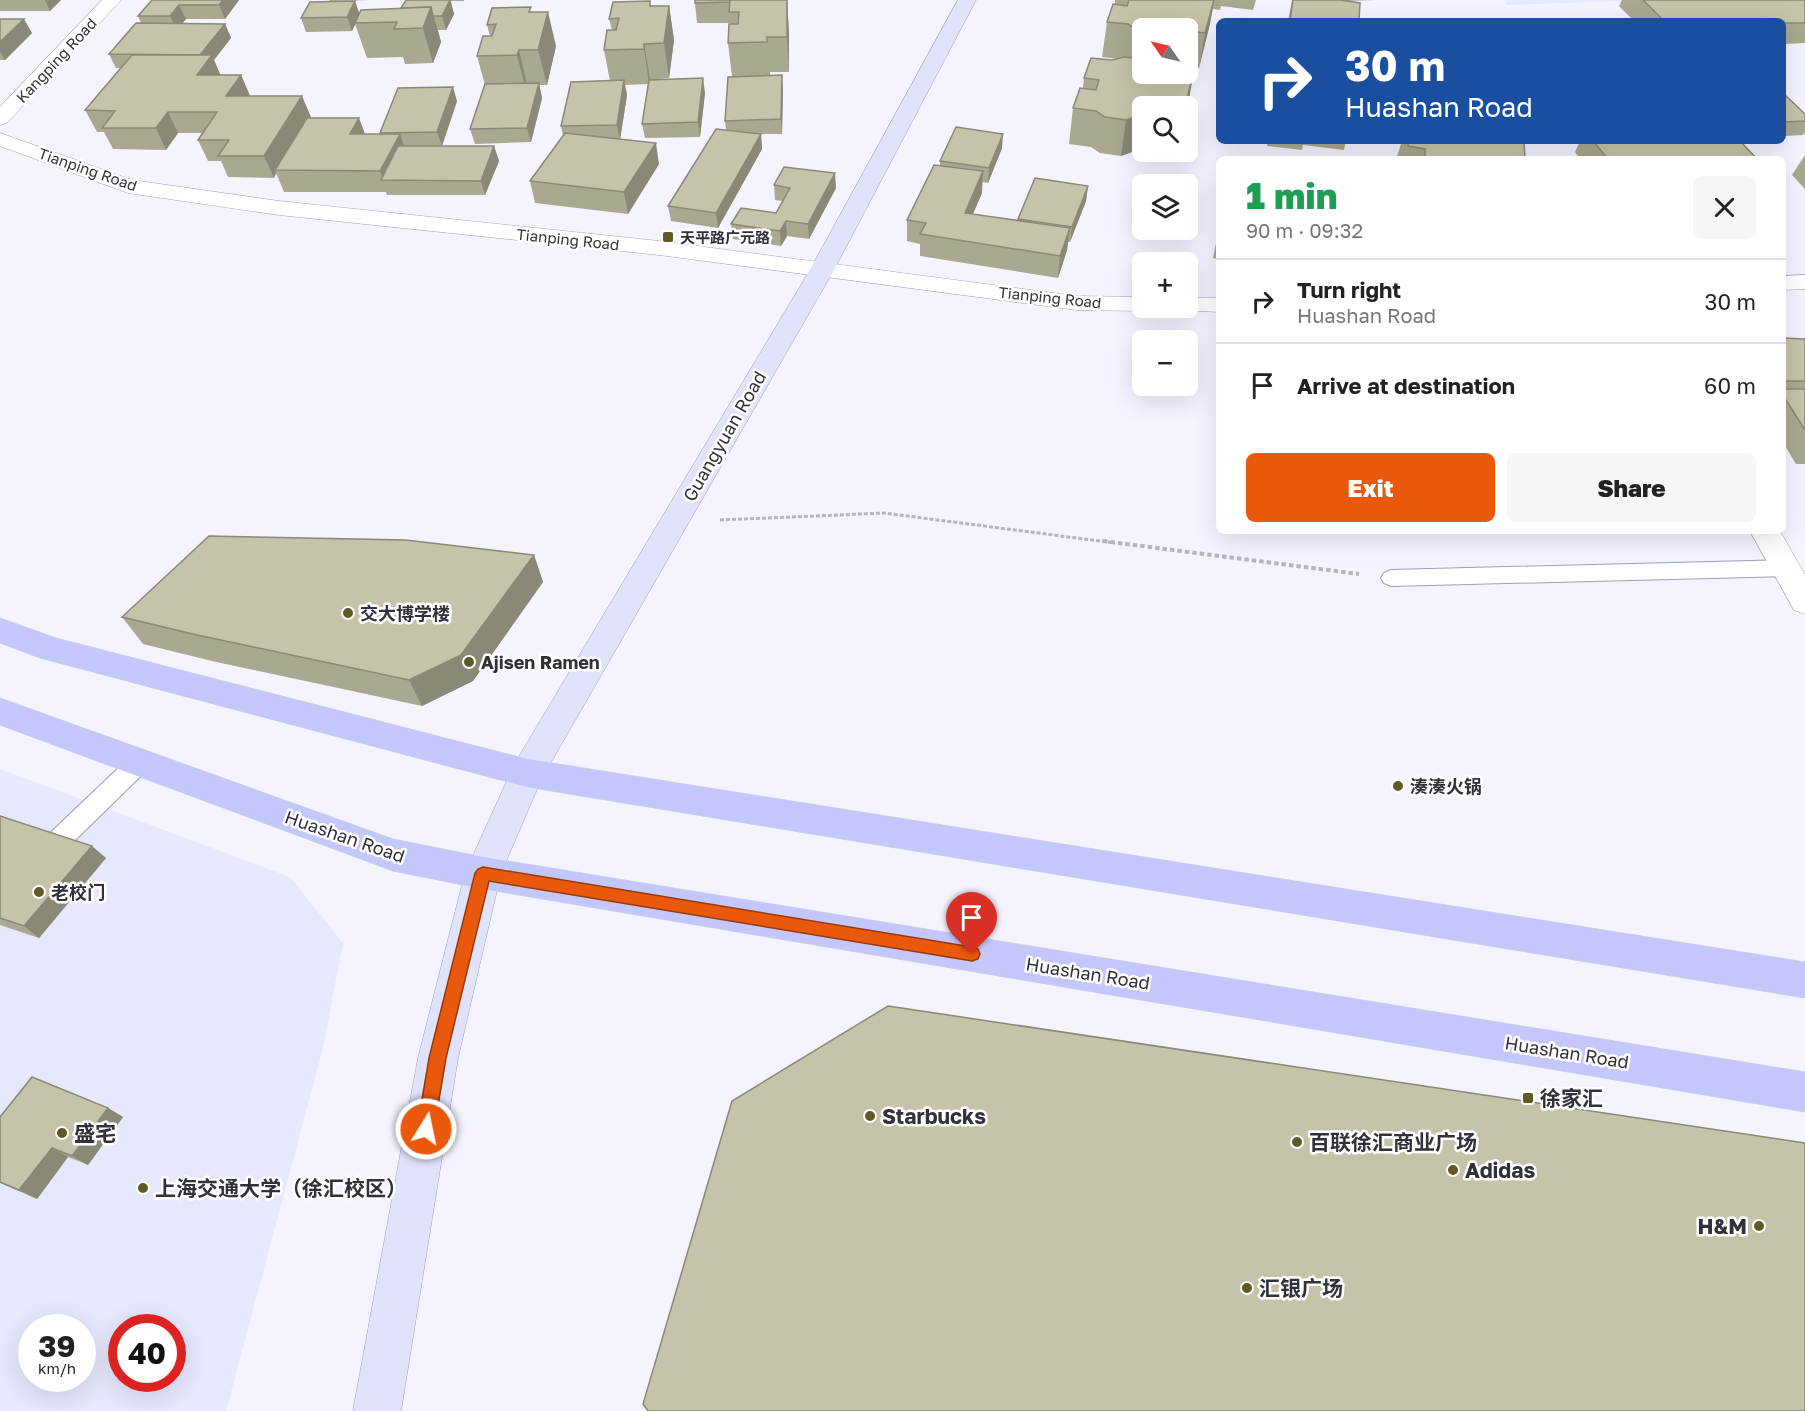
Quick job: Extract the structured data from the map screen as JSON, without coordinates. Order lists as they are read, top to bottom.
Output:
{
  "streets": {
    "main road": ["Huashan Road"],
    "street": ["Kangping Road", "Tianping Road", "Guangyuan Road"]
  },
  "crossings": [
    ["Tianping Road", "Guangyuan Road"],
    ["Guangyuan Road", "Huashan Road"]
  ],
  "places": {
    "transit": ["天平路广元路", "徐家汇"],
    "other": [
      "交大博学楼",
      "Ajisen Ramen",
      "湊湊火锅",
      "老校门",
      "Starbucks",
      "盛宅",
      "百联徐汇商业广场",
      "Adidas",
      "上海交通大学（徐汇校区）",
      "H&M",
      "汇银广场"
    ]
  },
  "north": "top left",
  "page": {
    "map_buttons": ["+", "−"],
    "turn": ["30 m", "Huashan Road"],
    "heading": ["1 min", "90 m · 09:32"],
    "list": [
      {
        "name": "Turn right",
        "note": "Huashan Road",
        "value": "30 m"
      },
      {
        "name": "Arrive at destination",
        "value": "60 m"
      }
    ],
    "buttons": ["Exit", "Share"],
    "speed": "39 km/h",
    "limit": "40"
  }
}
